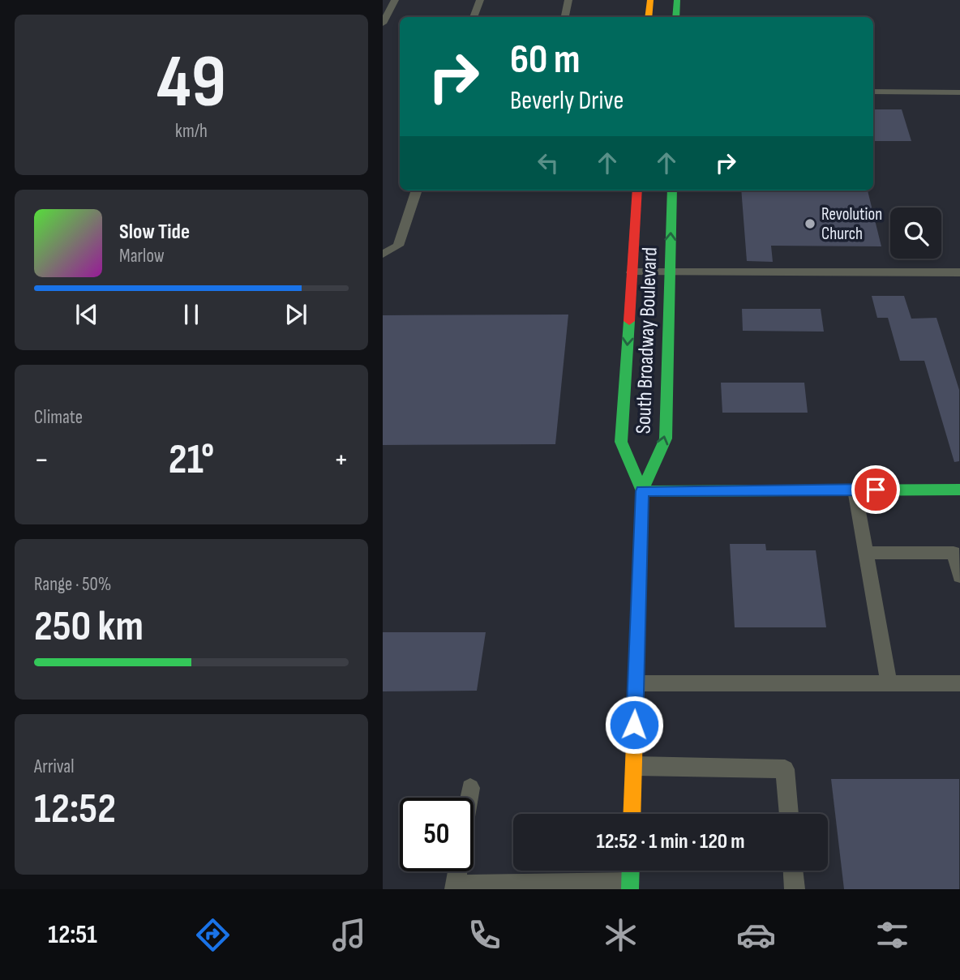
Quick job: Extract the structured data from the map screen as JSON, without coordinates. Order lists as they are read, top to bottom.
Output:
{
  "streets": {
    "main road": ["South Broadway Boulevard"]
  },
  "places": ["Revolution Church"],
  "page": {
    "tile": [
      ["49", "km/h"],
      "Climate",
      ["Range · 50%", "250 km"],
      ["Arrival", "12:52"]
    ],
    "turn": ["60 m", "Beverly Drive"],
    "song": ["Slow Tide", "Marlow"],
    "heat": ["−", "21°", "+"],
    "limit": "50",
    "trip": "12:52 · 1 min · 120 m",
    "tabs": "12:51"
  }
}
